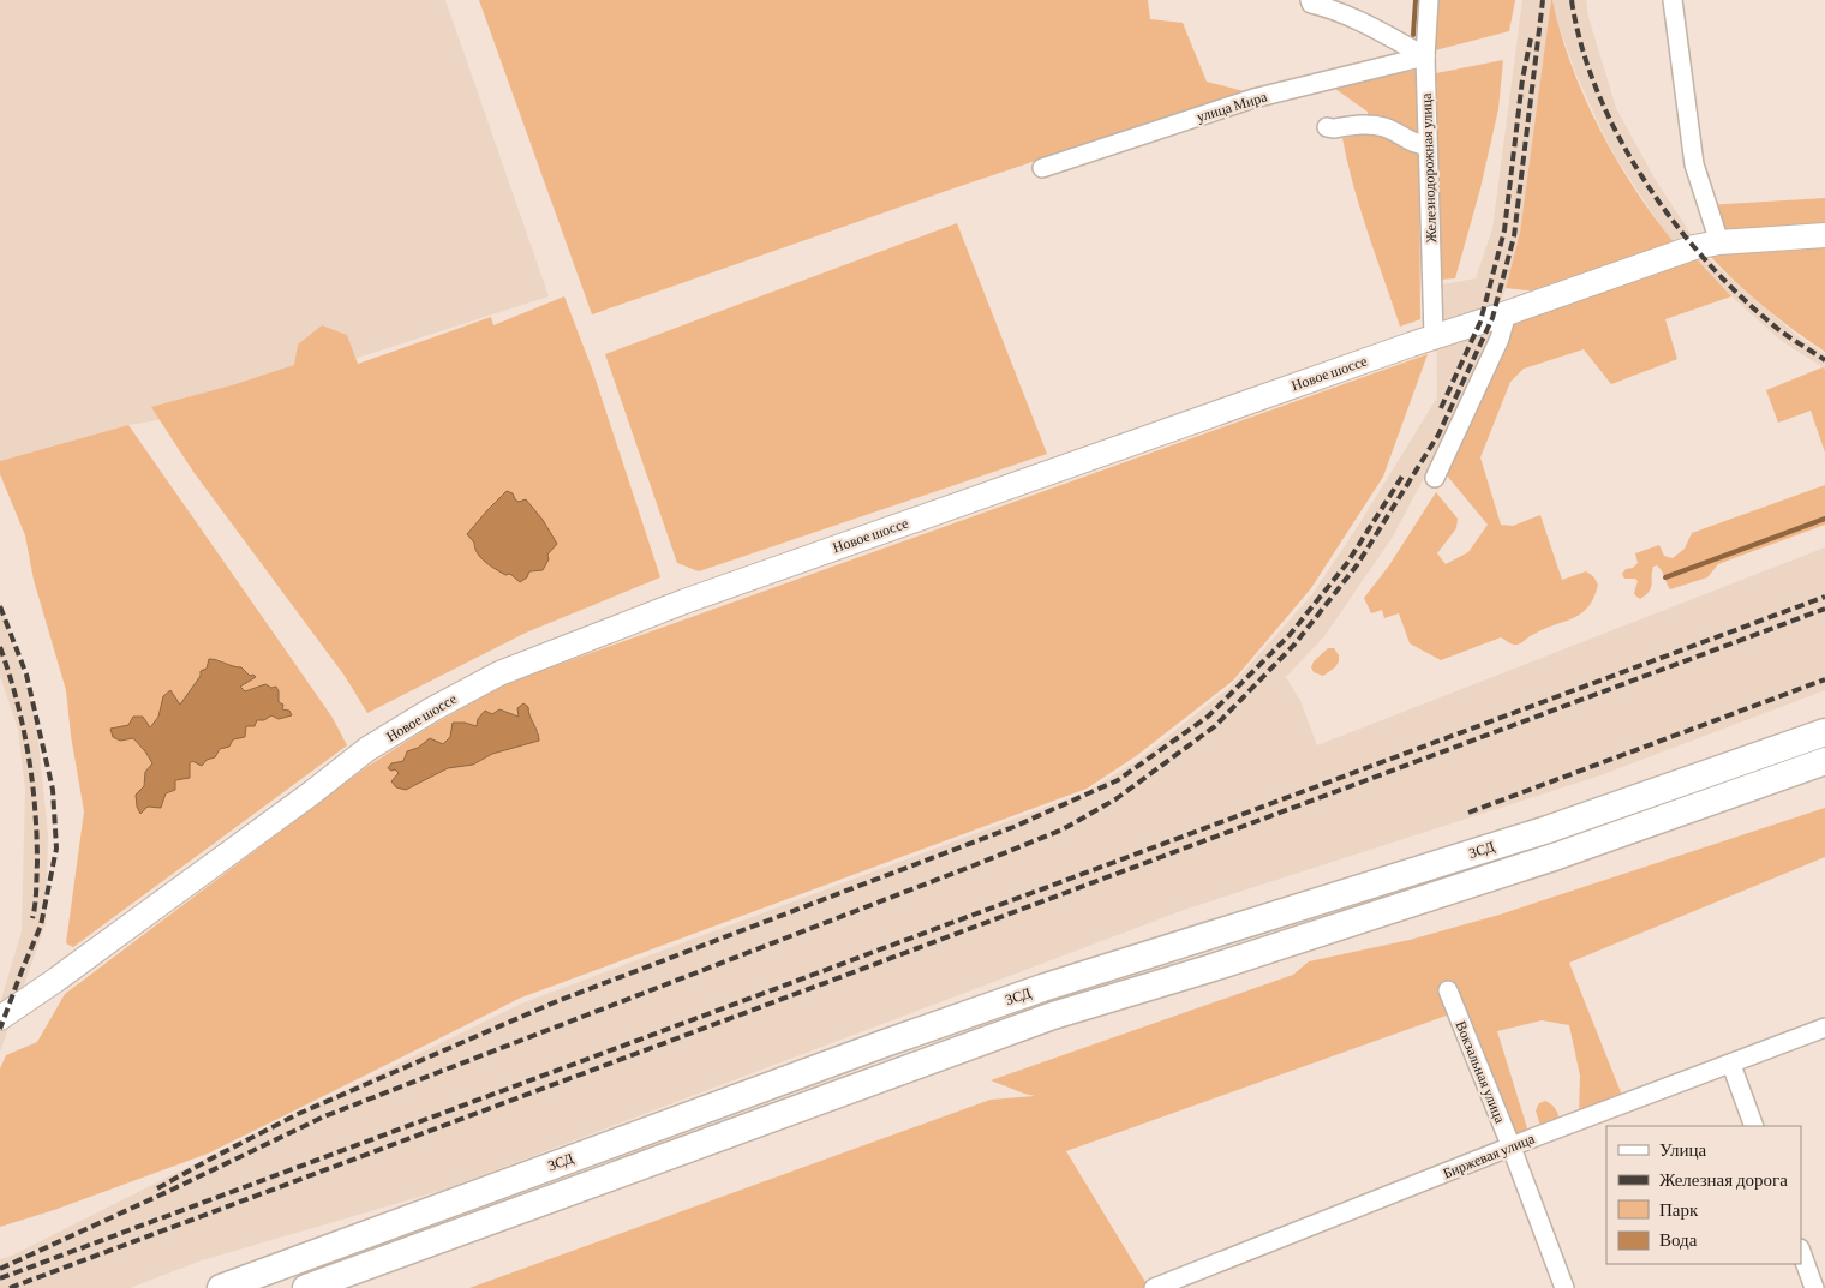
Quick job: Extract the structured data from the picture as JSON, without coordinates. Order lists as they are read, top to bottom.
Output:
{
  "streets": {
    "highway": ["ЗСД"],
    "main road": ["Новое шоссе"],
    "street": [
      "улица Мира",
      "Железнодорожная улица",
      "Вокзальная улица",
      "Биржевая улица"
    ]
  },
  "crossings": [
    ["улица Мира", "Железнодорожная улица"],
    ["Железнодорожная улица", "Новое шоссе"],
    ["Вокзальная улица", "Биржевая улица"]
  ],
  "legend": [
    "Улица",
    "Железная дорога",
    "Парк",
    "Вода"
  ]
}
